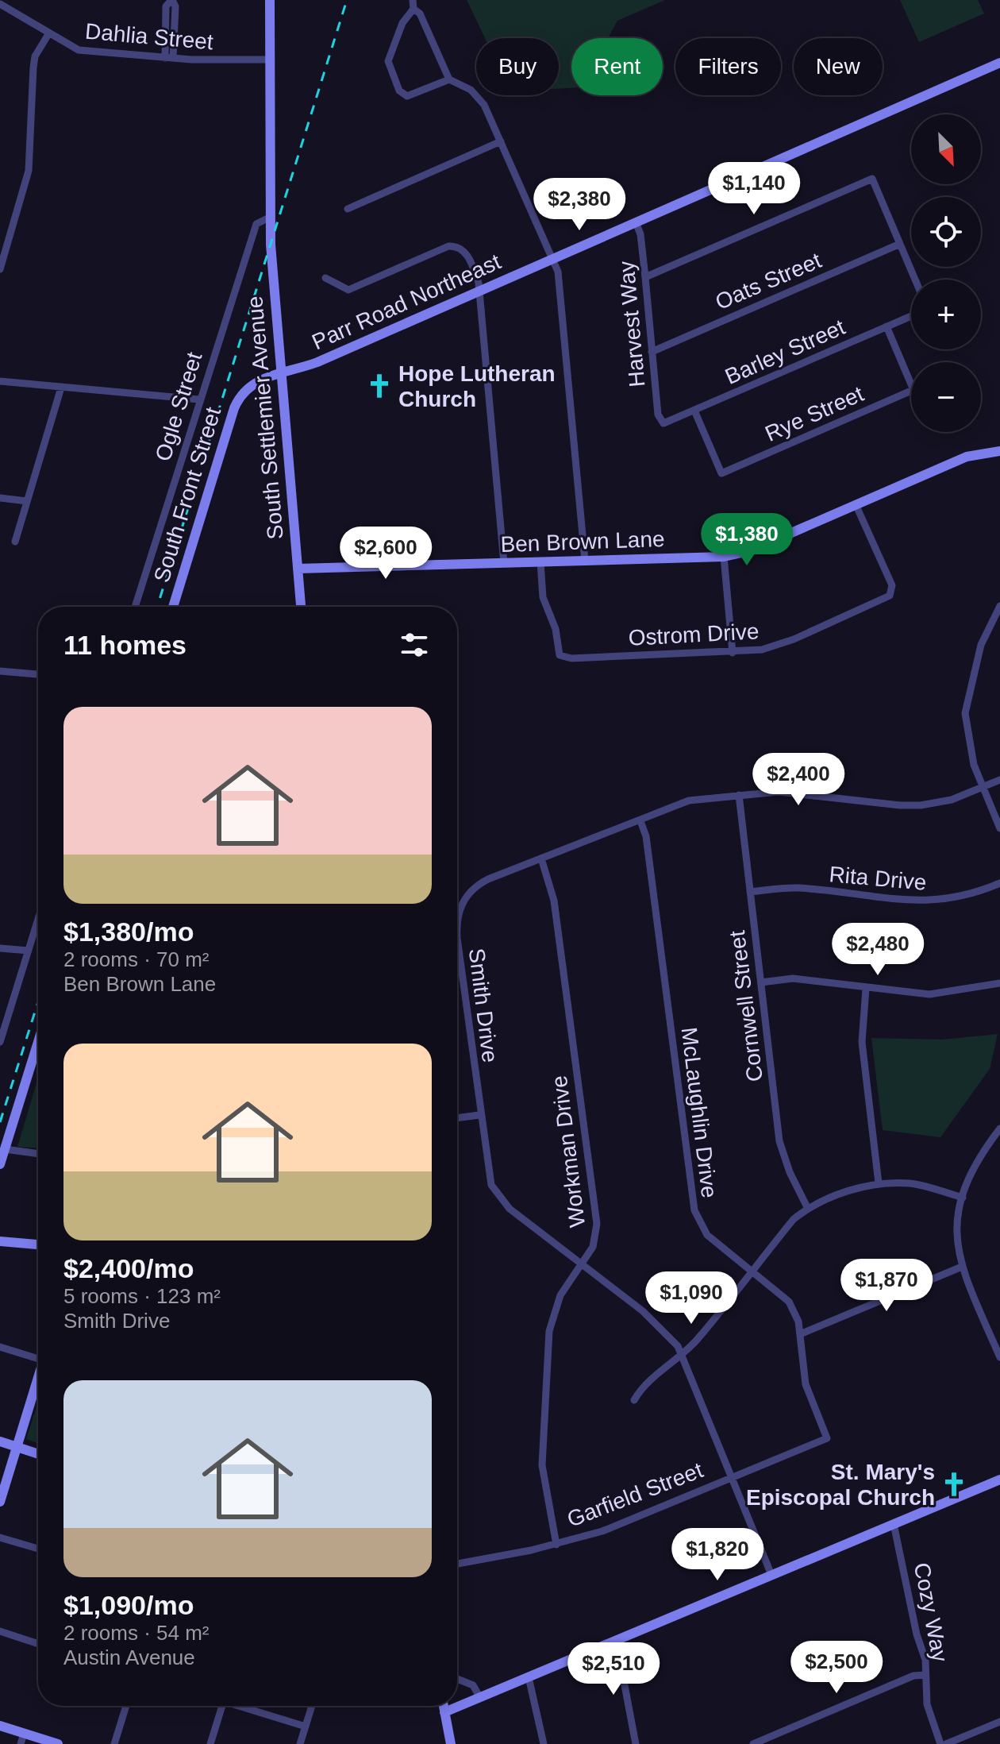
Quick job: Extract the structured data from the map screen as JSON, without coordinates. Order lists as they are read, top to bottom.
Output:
{
  "streets": {
    "main road": [
      "Parr Road Northeast",
      "South Settlemier Avenue",
      "South Front Street",
      "Ben Brown Lane"
    ],
    "street": [
      "Dahlia Street",
      "Oats Street",
      "Harvest Way",
      "Barley Street",
      "Ogle Street",
      "Rye Street",
      "Ostrom Drive",
      "Rita Drive",
      "Smith Drive",
      "Cornwell Street",
      "McLaughlin Drive",
      "Workman Drive",
      "Garfield Street",
      "Cozy Way"
    ]
  },
  "crossings": [
    ["Dahlia Street", "South Settlemier Avenue"],
    ["Oats Street", "Harvest Way"],
    ["Parr Road Northeast", "Harvest Way"],
    ["Parr Road Northeast", "South Settlemier Avenue"],
    ["Parr Road Northeast", "South Front Street"],
    ["Harvest Way", "Barley Street"],
    ["Barley Street", "Rye Street"],
    ["Ogle Street", "South Settlemier Avenue"],
    ["South Settlemier Avenue", "South Front Street"],
    ["South Settlemier Avenue", "Ben Brown Lane"],
    ["Ben Brown Lane", "Ostrom Drive"],
    ["Rita Drive", "Cornwell Street"],
    ["Smith Drive", "Cornwell Street"],
    ["Smith Drive", "McLaughlin Drive"],
    ["Smith Drive", "Workman Drive"],
    ["Smith Drive", "Garfield Street"],
    ["McLaughlin Drive", "Garfield Street"],
    ["Workman Drive", "Garfield Street"]
  ],
  "places": {
    "church": ["Hope Lutheran Church", "St. Mary's Episcopal Church"]
  },
  "north": "bottom right",
  "page": {
    "chip": [
      "Buy",
      "Rent",
      "Filters",
      "New"
    ],
    "map_buttons": ["+", "−"],
    "price": [
      "$1,140",
      "$2,380",
      "$1,380",
      "$2,600",
      "$2,400",
      "$2,480",
      "$1,870",
      "$1,090",
      "$1,820",
      "$2,500",
      "$2,510"
    ],
    "heading": "11 homes",
    "list": [
      {
        "name": "$1,380/mo",
        "note": "2 rooms · 70 m² · Ben Brown Lane"
      },
      {
        "name": "$2,400/mo",
        "note": "5 rooms · 123 m² · Smith Drive"
      },
      {
        "name": "$1,090/mo",
        "note": "2 rooms · 54 m² · Austin Avenue"
      }
    ]
  }
}
